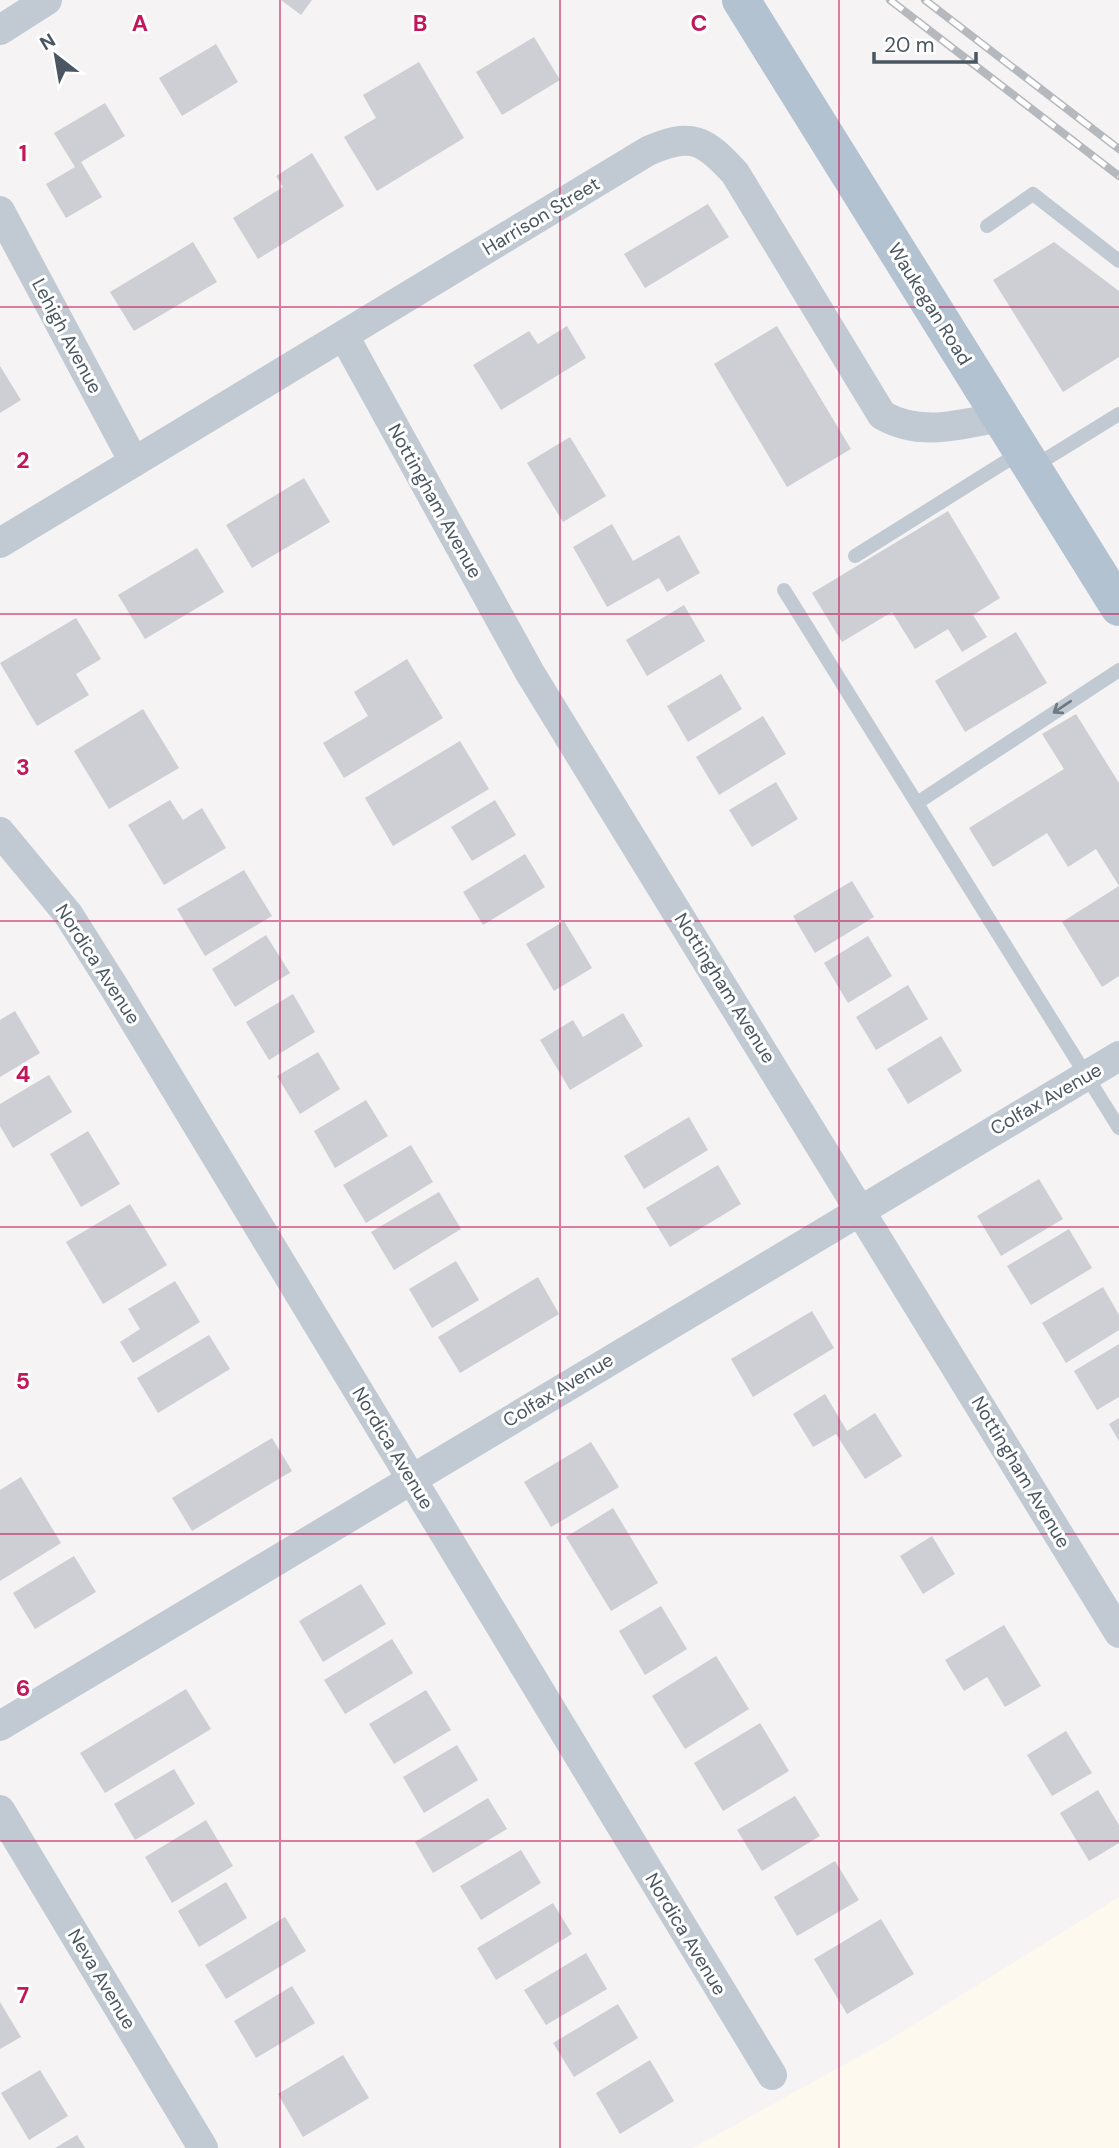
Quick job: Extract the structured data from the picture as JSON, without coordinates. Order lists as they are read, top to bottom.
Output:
{
  "streets": {
    "main road": ["Waukegan Road"],
    "street": [
      "Harrison Street",
      "Lehigh Avenue",
      "Nottingham Avenue",
      "Nordica Avenue",
      "Colfax Avenue",
      "Neva Avenue"
    ]
  },
  "crossings": [
    ["Harrison Street", "Waukegan Road"],
    ["Harrison Street", "Lehigh Avenue"],
    ["Harrison Street", "Nottingham Avenue"],
    ["Nottingham Avenue", "Colfax Avenue"],
    ["Nordica Avenue", "Colfax Avenue"]
  ],
  "scale_bar": "20 m",
  "north": "top left",
  "grid": {
    "columns": ["A", "B", "C"],
    "rows": [
      "1",
      "2",
      "3",
      "4",
      "5",
      "6",
      "7"
    ]
  }
}
